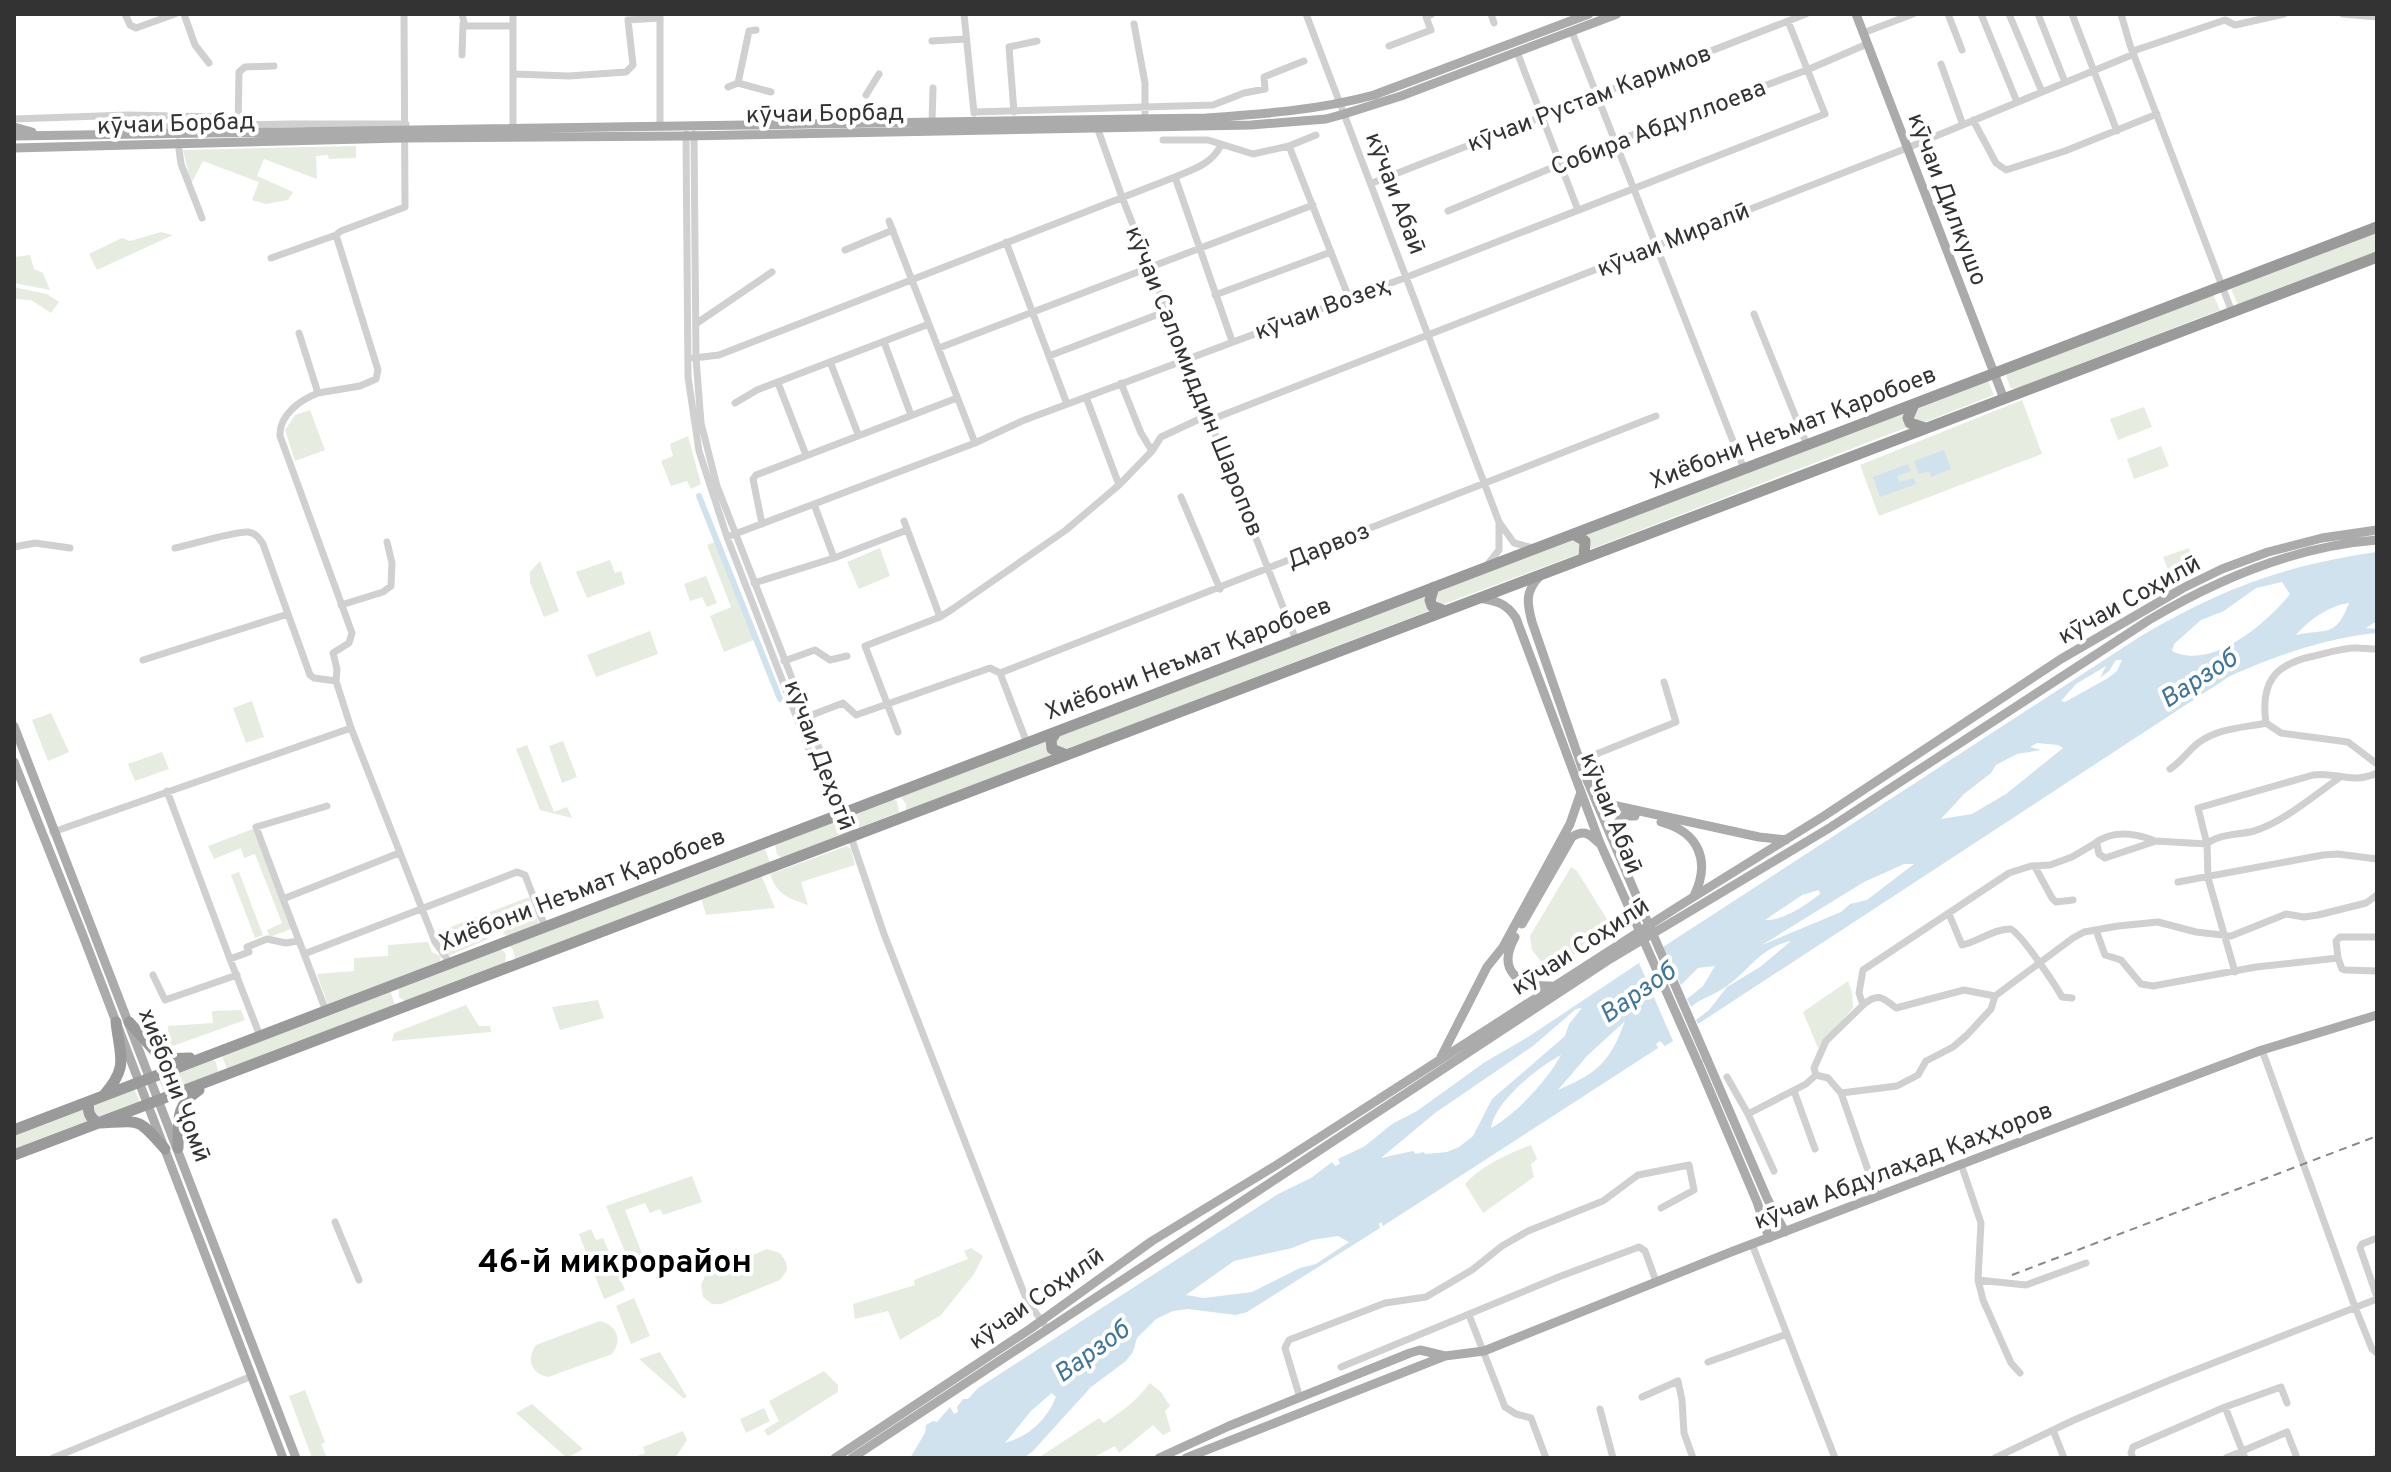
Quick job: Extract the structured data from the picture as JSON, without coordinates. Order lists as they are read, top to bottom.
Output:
{
  "streets": {
    "highway": ["Хиёбони Неъмат Қаробоев"],
    "main road": [
      "кӯчаи Борбад",
      "кӯчаи Абаӣ",
      "кӯчаи Дилкушо",
      "кӯчаи Соҳилӣ",
      "хиёбони Ҷомӣ",
      "кӯчаи Абдулаҳад Қаҳҳоров"
    ],
    "street": [
      "кӯчаи Рустам Каримов",
      "Собира Абдуллоева",
      "кӯчаи Миралӣ",
      "кӯчаи Возеҳ",
      "кӯчаи Саломиддин Шаропов",
      "Дарвоз",
      "кӯчаи Деҳотӣ"
    ]
  },
  "crossings": [
    ["кӯчаи Рустам Каримов", "кӯчаи Абаӣ"],
    ["кӯчаи Рустам Каримов", "кӯчаи Возеҳ"],
    ["кӯчаи Борбад", "кӯчаи Абаӣ"],
    ["кӯчаи Борбад", "кӯчаи Саломиддин Шаропов"],
    ["кӯчаи Борбад", "кӯчаи Деҳотӣ"],
    ["Собира Абдуллоева", "кӯчаи Дилкушо"],
    ["Собира Абдуллоева", "кӯчаи Возеҳ"],
    ["кӯчаи Абаӣ", "кӯчаи Миралӣ"],
    ["кӯчаи Абаӣ", "кӯчаи Возеҳ"],
    ["кӯчаи Абаӣ", "Хиёбони Неъмат Қаробоев"],
    ["кӯчаи Абаӣ", "Дарвоз"],
    ["кӯчаи Абаӣ", "кӯчаи Абдулаҳад Қаҳҳоров"],
    ["кӯчаи Дилкушо", "кӯчаи Миралӣ"],
    ["кӯчаи Дилкушо", "Хиёбони Неъмат Қаробоев"],
    ["кӯчаи Миралӣ", "кӯчаи Саломиддин Шаропов"],
    ["кӯчаи Миралӣ", "Дарвоз"],
    ["кӯчаи Возеҳ", "кӯчаи Саломиддин Шаропов"],
    ["кӯчаи Возеҳ", "кӯчаи Деҳотӣ"],
    ["кӯчаи Саломиддин Шаропов", "Хиёбони Неъмат Қаробоев"],
    ["кӯчаи Саломиддин Шаропов", "Дарвоз"],
    ["Хиёбони Неъмат Қаробоев", "кӯчаи Деҳотӣ"],
    ["Хиёбони Неъмат Қаробоев", "хиёбони Ҷомӣ"],
    ["Дарвоз", "кӯчаи Деҳотӣ"],
    ["кӯчаи Соҳилӣ", "кӯчаи Деҳотӣ"]
  ],
  "districts": ["46-й микрорайон"],
  "water": ["Варзоб"]
}
